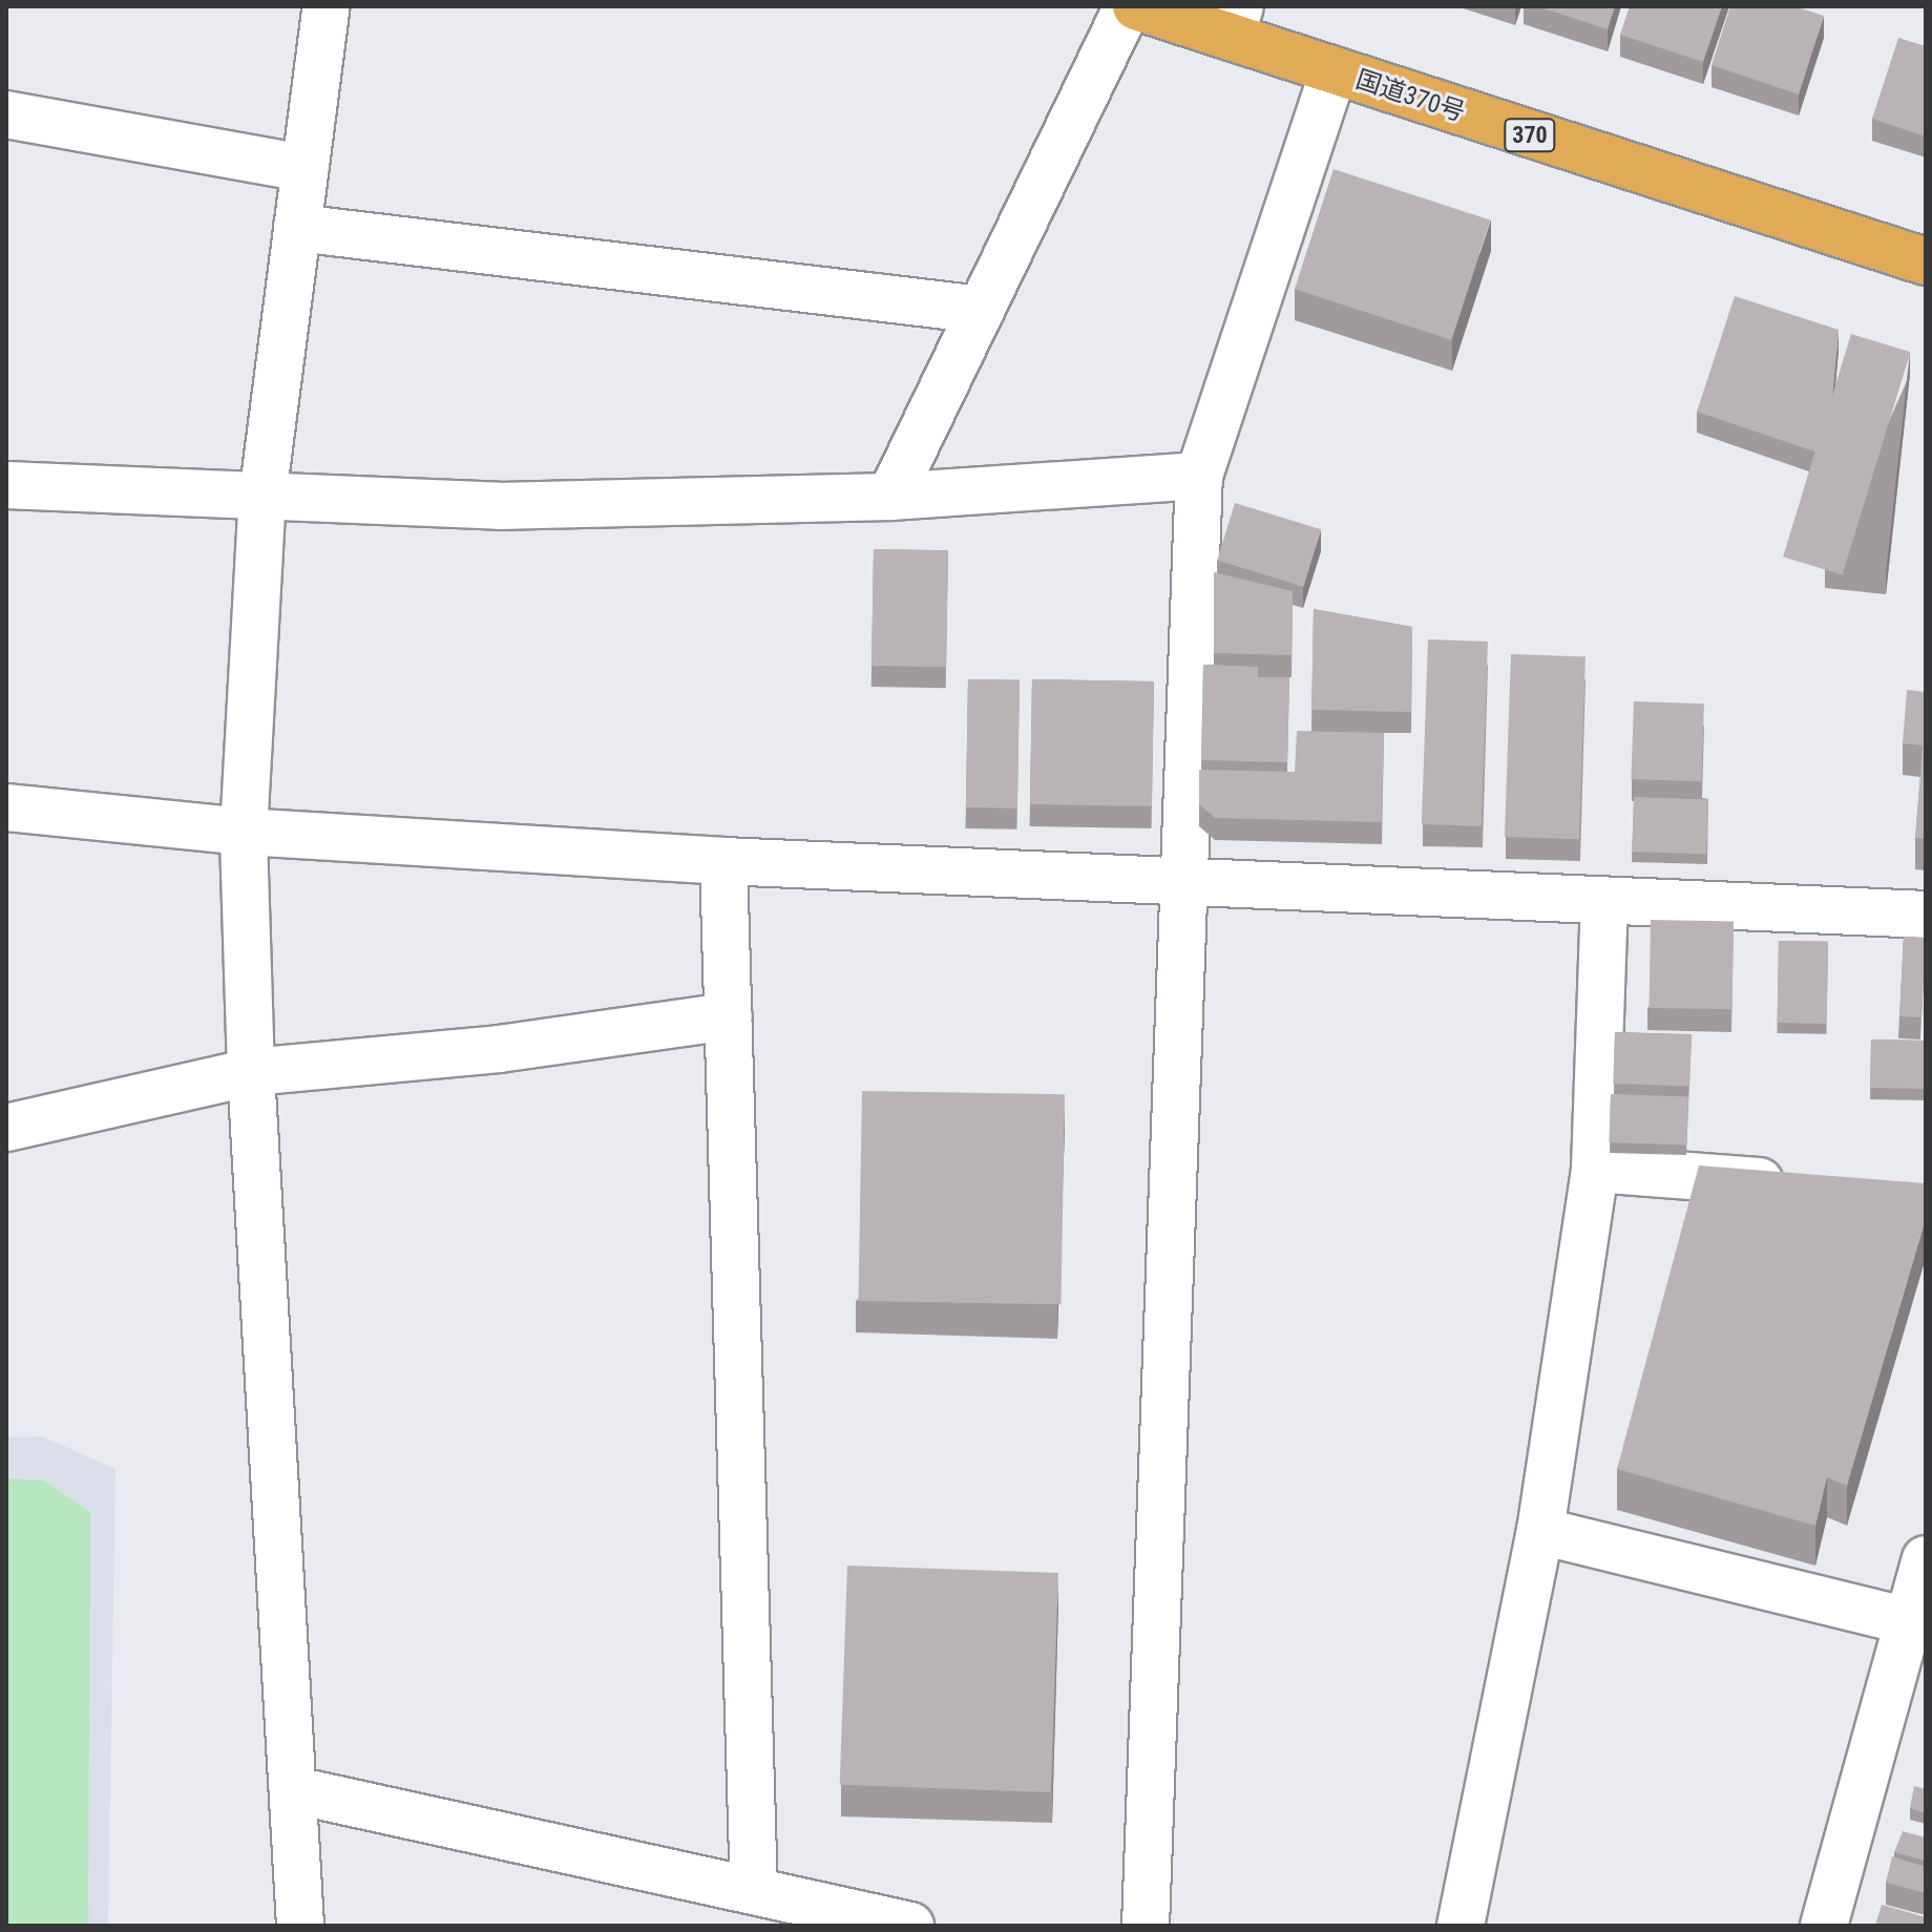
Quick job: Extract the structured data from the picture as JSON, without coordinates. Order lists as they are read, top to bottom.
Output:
{
  "streets": {
    "highway": ["国道370号", "370"]
  }
}
